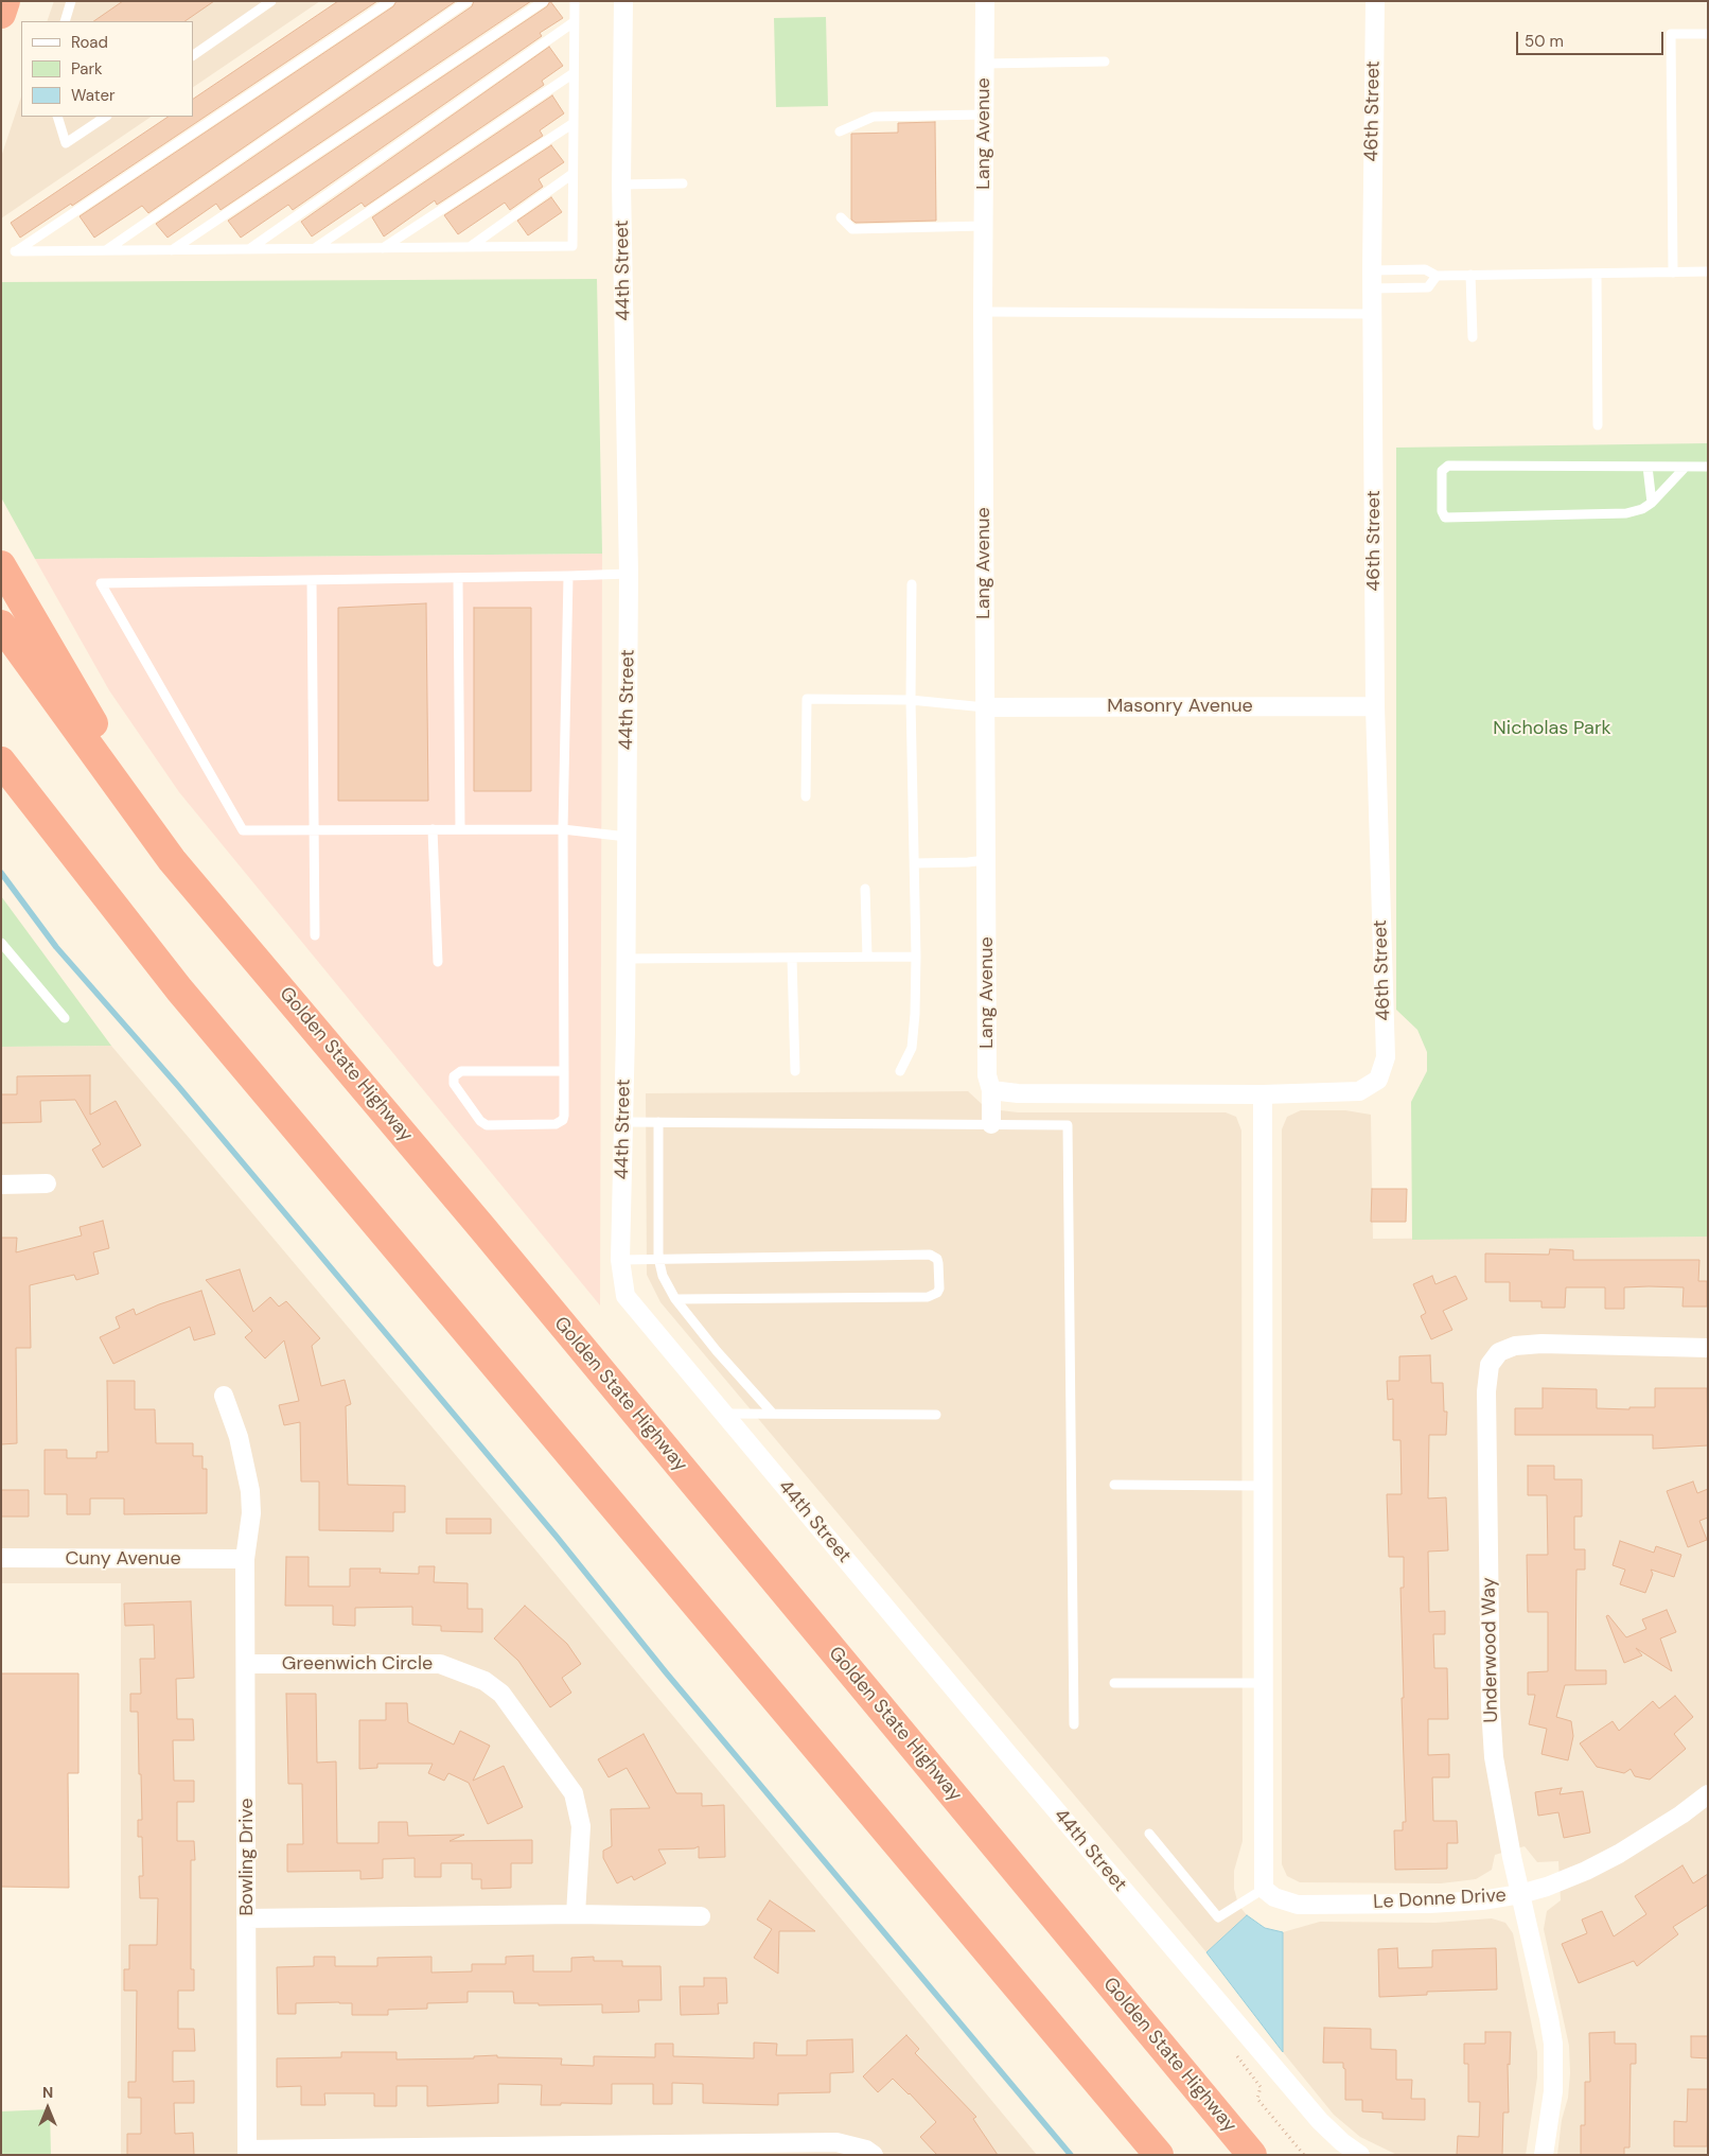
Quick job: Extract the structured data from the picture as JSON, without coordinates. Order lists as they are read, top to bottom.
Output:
{
  "streets": {
    "highway": ["Golden State Highway"],
    "street": [
      "46th Street",
      "Lang Avenue",
      "44th Street",
      "Masonry Avenue",
      "Cuny Avenue",
      "Underwood Way",
      "Greenwich Circle",
      "Bowling Drive",
      "Le Donne Drive"
    ]
  },
  "crossings": [
    ["46th Street", "Masonry Avenue"],
    ["Lang Avenue", "Masonry Avenue"],
    ["Cuny Avenue", "Bowling Drive"],
    ["Underwood Way", "Le Donne Drive"],
    ["Greenwich Circle", "Bowling Drive"]
  ],
  "parks": ["Nicholas Park"],
  "legend": ["Road", "Park", "Water"],
  "scale_bar": "50 m",
  "north": "top"
}
